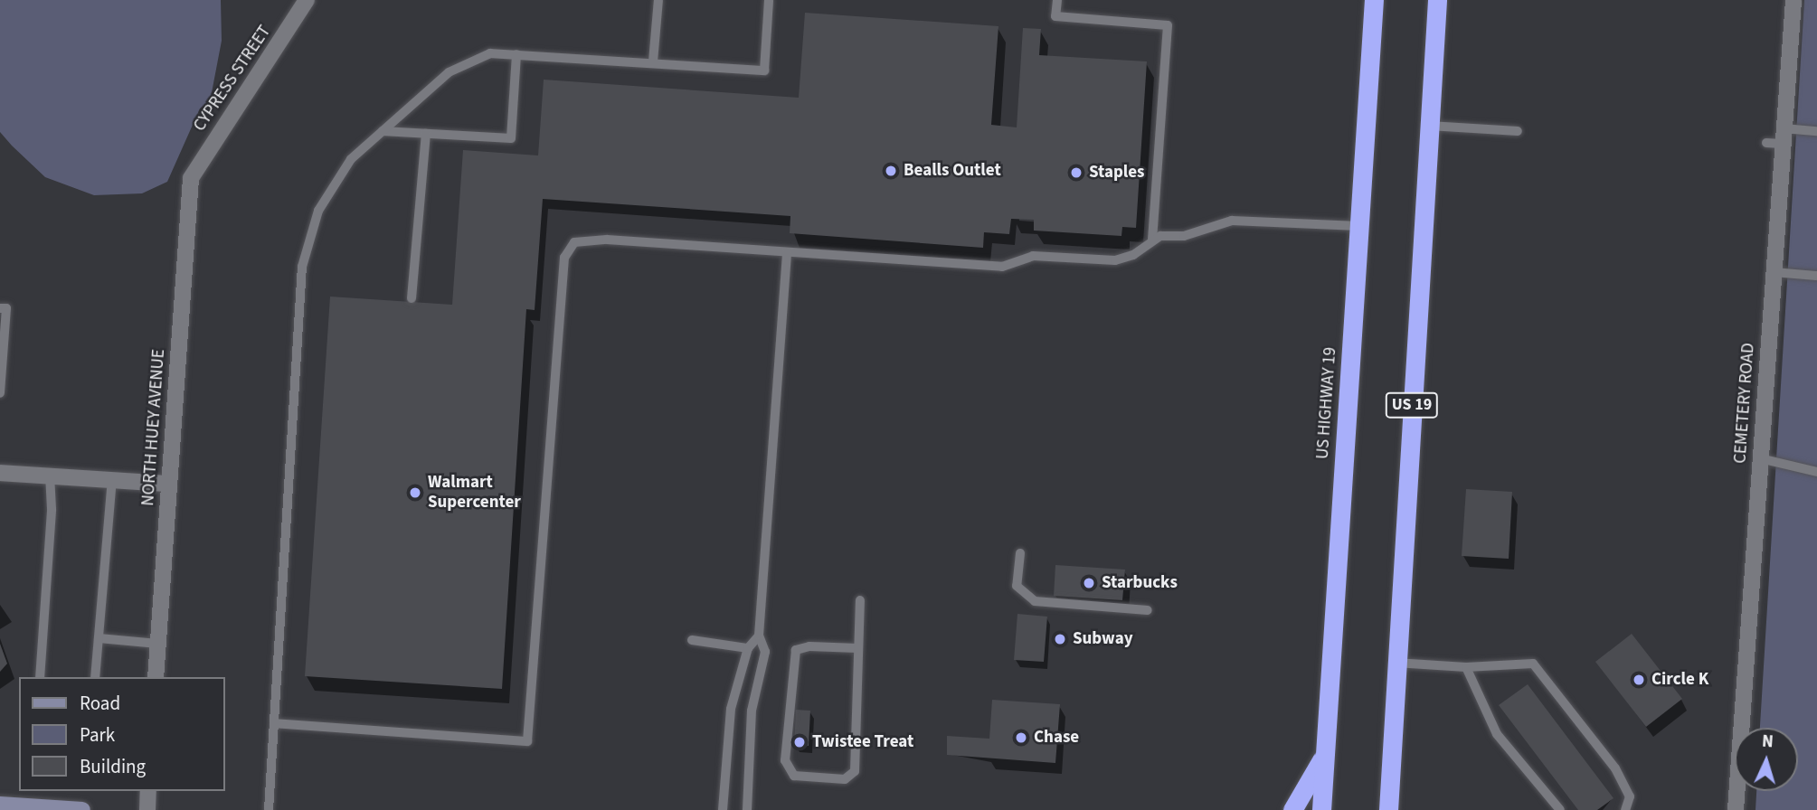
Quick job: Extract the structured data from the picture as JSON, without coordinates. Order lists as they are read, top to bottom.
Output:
{
  "streets": {
    "highway": ["US HIGHWAY 19", "US 19"],
    "street": ["CYPRESS STREET", "CEMETERY ROAD", "NORTH HUEY AVENUE"]
  },
  "crossings": [
    ["CYPRESS STREET", "NORTH HUEY AVENUE"]
  ],
  "places": [
    "Bealls Outlet",
    "Staples",
    "Walmart Supercenter",
    "Starbucks",
    "Subway",
    "Circle K",
    "Chase",
    "Twistee Treat"
  ],
  "legend": ["Road", "Park", "Building"],
  "north": "top"
}
